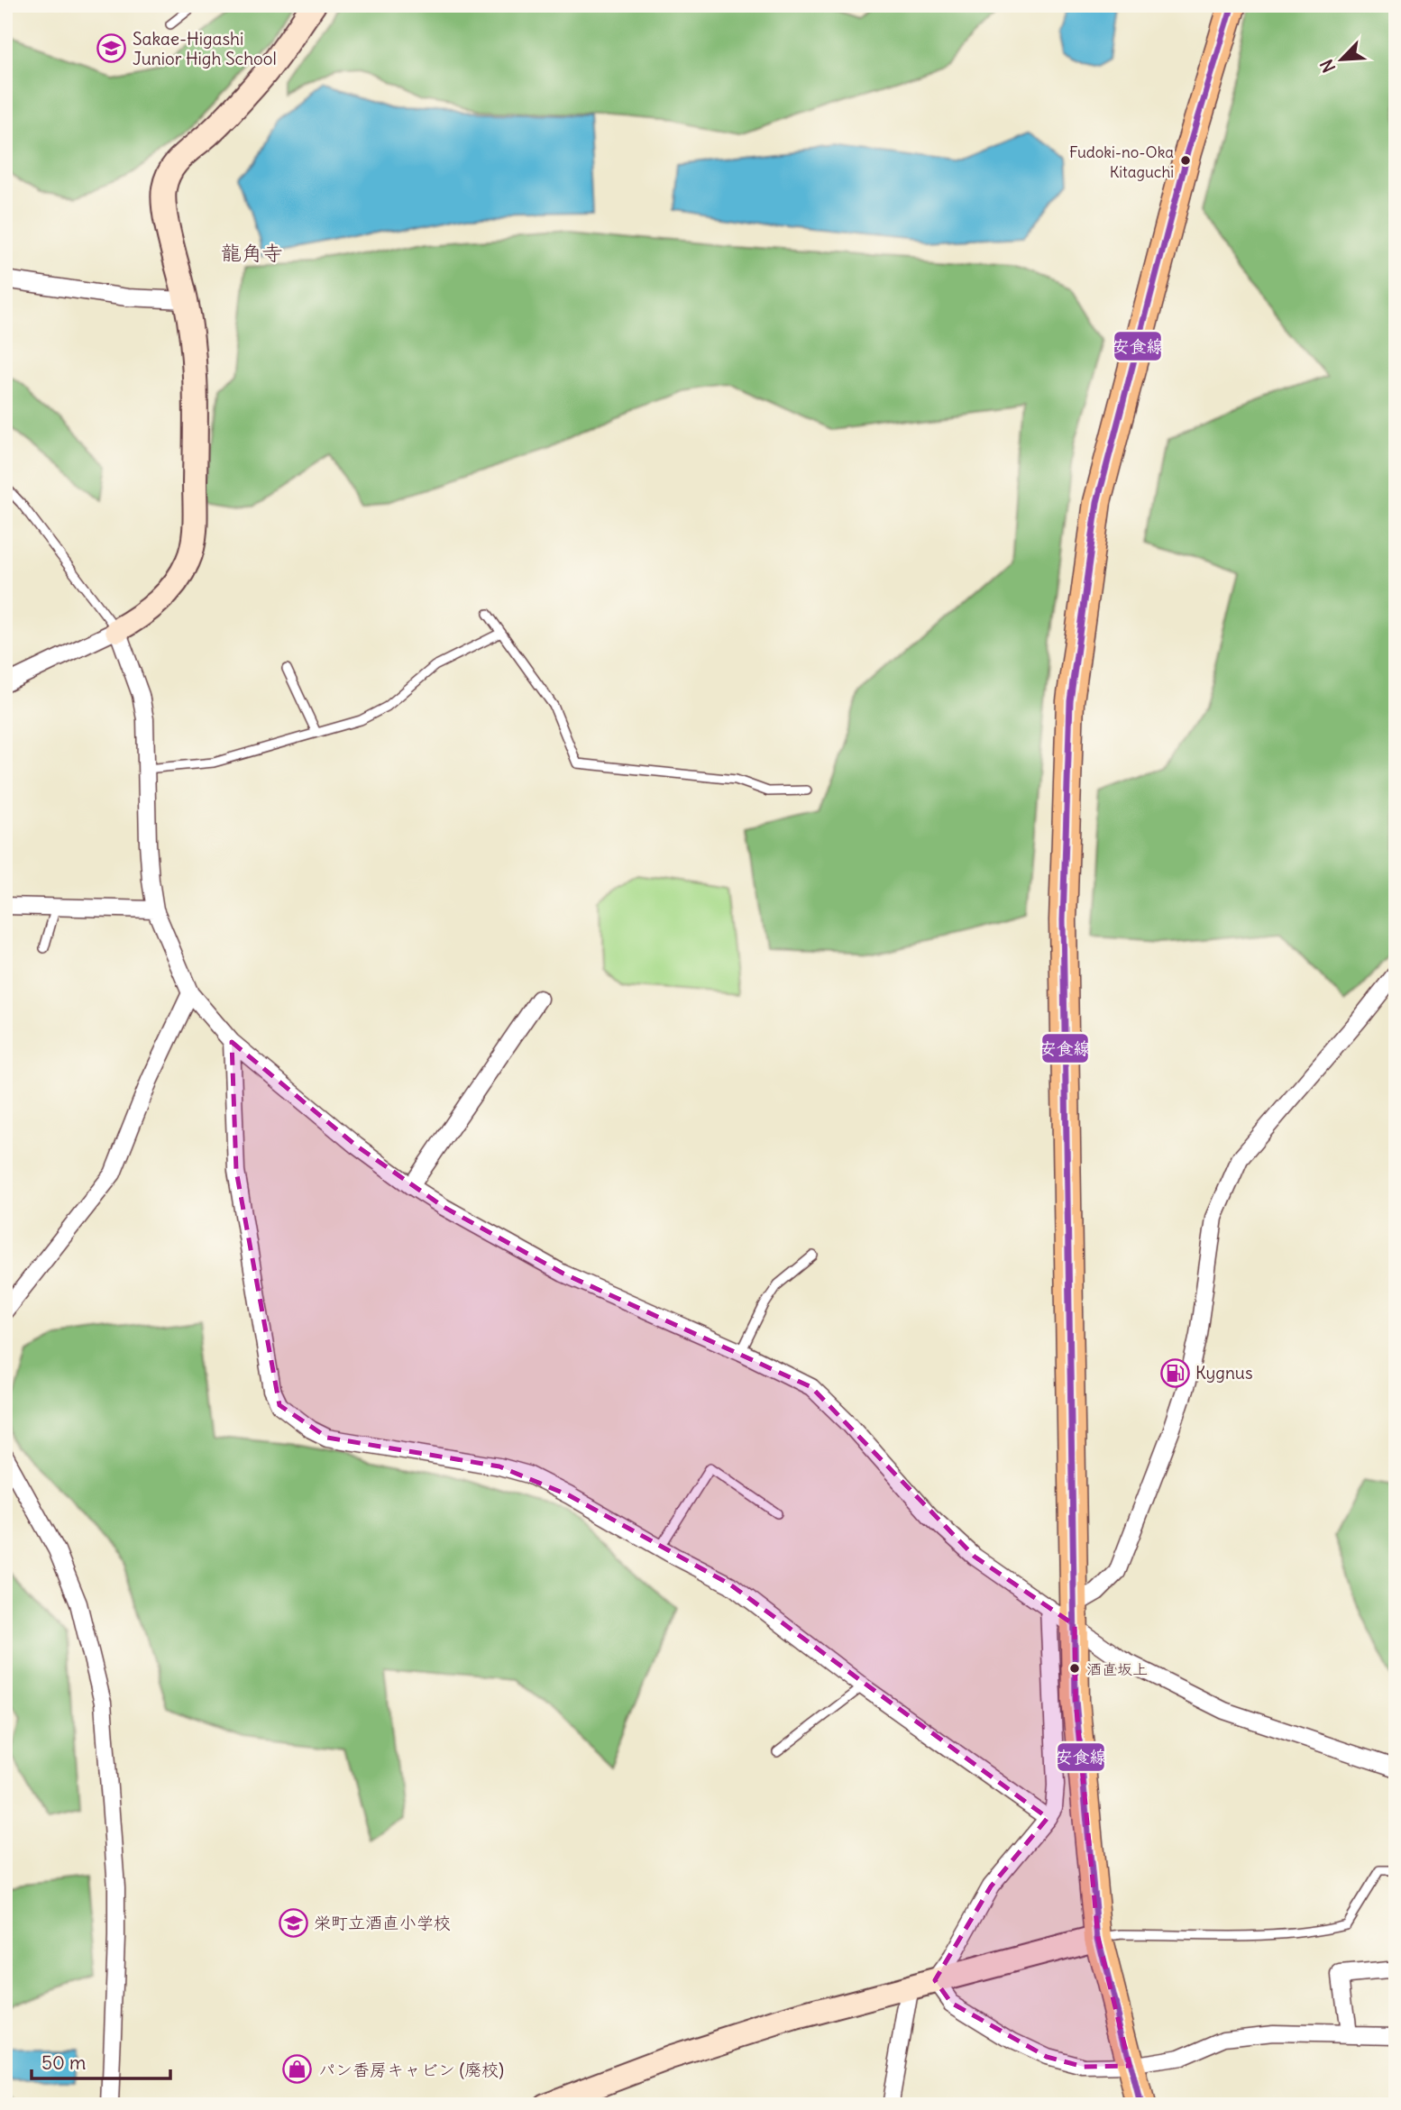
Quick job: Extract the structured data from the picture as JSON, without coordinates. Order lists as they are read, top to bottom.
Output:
{
  "districts": ["龍角寺"],
  "places": {
    "school or university": ["Sakae-Higashi Junior High School", "栄町立酒直小学校"],
    "other": ["Fudoki-no-Oka Kitaguchi", "酒直坂上"],
    "fuel station": ["Kygnus"],
    "shop": ["パン香房キャビン (廃校)"]
  },
  "lines": ["transit line 安食線"],
  "scale_bar": "50 m",
  "north": "bottom left"
}
